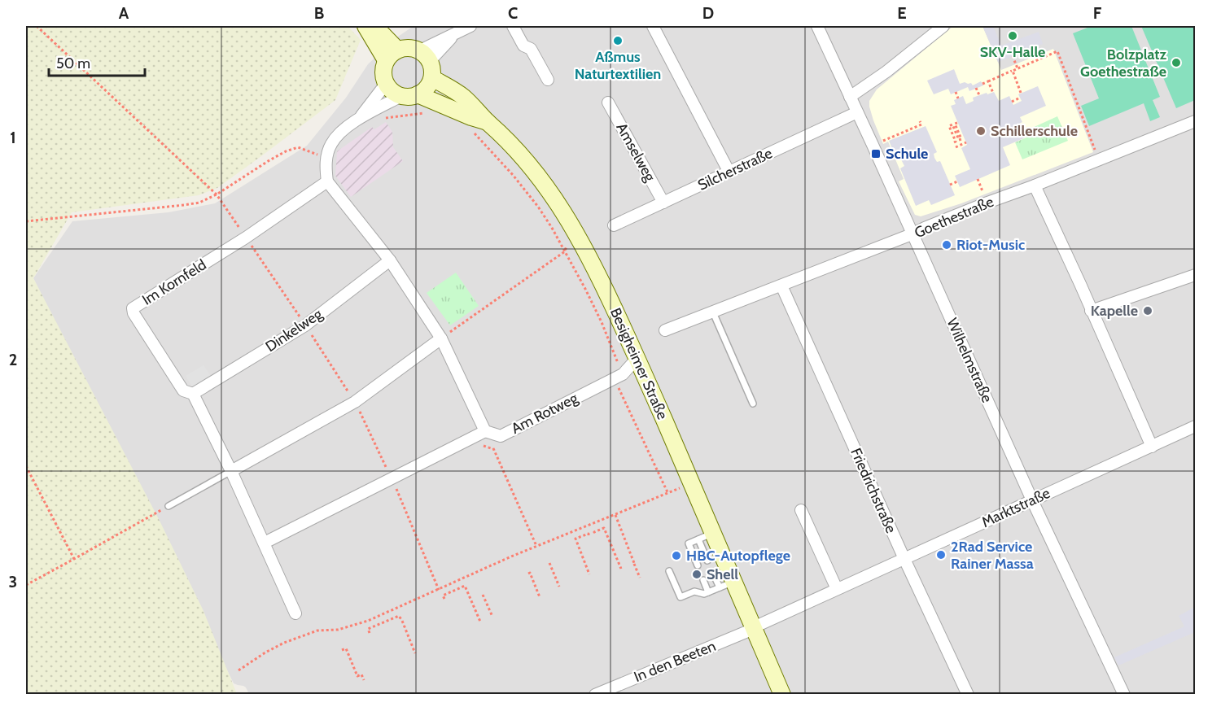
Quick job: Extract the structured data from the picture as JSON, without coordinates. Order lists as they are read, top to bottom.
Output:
{
  "streets": {
    "main road": ["Besigheimer Straße"],
    "street": [
      "Amselweg",
      "Silcherstraße",
      "Goethestraße",
      "Im Kornfeld",
      "Dinkelweg",
      "Wilhelmstraße",
      "Am Rotweg",
      "Friedrichstraße",
      "Marktstraße",
      "In den Beeten"
    ]
  },
  "crossings": [
    ["Amselweg", "Silcherstraße"],
    ["Silcherstraße", "Wilhelmstraße"],
    ["Goethestraße", "Wilhelmstraße"],
    ["Goethestraße", "Friedrichstraße"],
    ["Im Kornfeld", "Dinkelweg"],
    ["Wilhelmstraße", "Marktstraße"],
    ["Besigheimer Straße", "Am Rotweg"],
    ["Besigheimer Straße", "Marktstraße"],
    ["Besigheimer Straße", "In den Beeten"],
    ["Friedrichstraße", "Marktstraße"],
    ["Marktstraße", "In den Beeten"]
  ],
  "places": {
    "other": [
      "SKV-Halle",
      "Aßmus Naturtextilien",
      "Bolzplatz Goethestraße",
      "Schillerschule",
      "Riot-Music",
      "Kapelle",
      "2Rad Service Rainer Massa",
      "HBC-Autopflege",
      "Shell"
    ],
    "transit": ["Schule"]
  },
  "scale_bar": "50 m",
  "grid": {
    "columns": [
      "A",
      "B",
      "C",
      "D",
      "E",
      "F"
    ],
    "rows": ["1", "2", "3"]
  }
}
